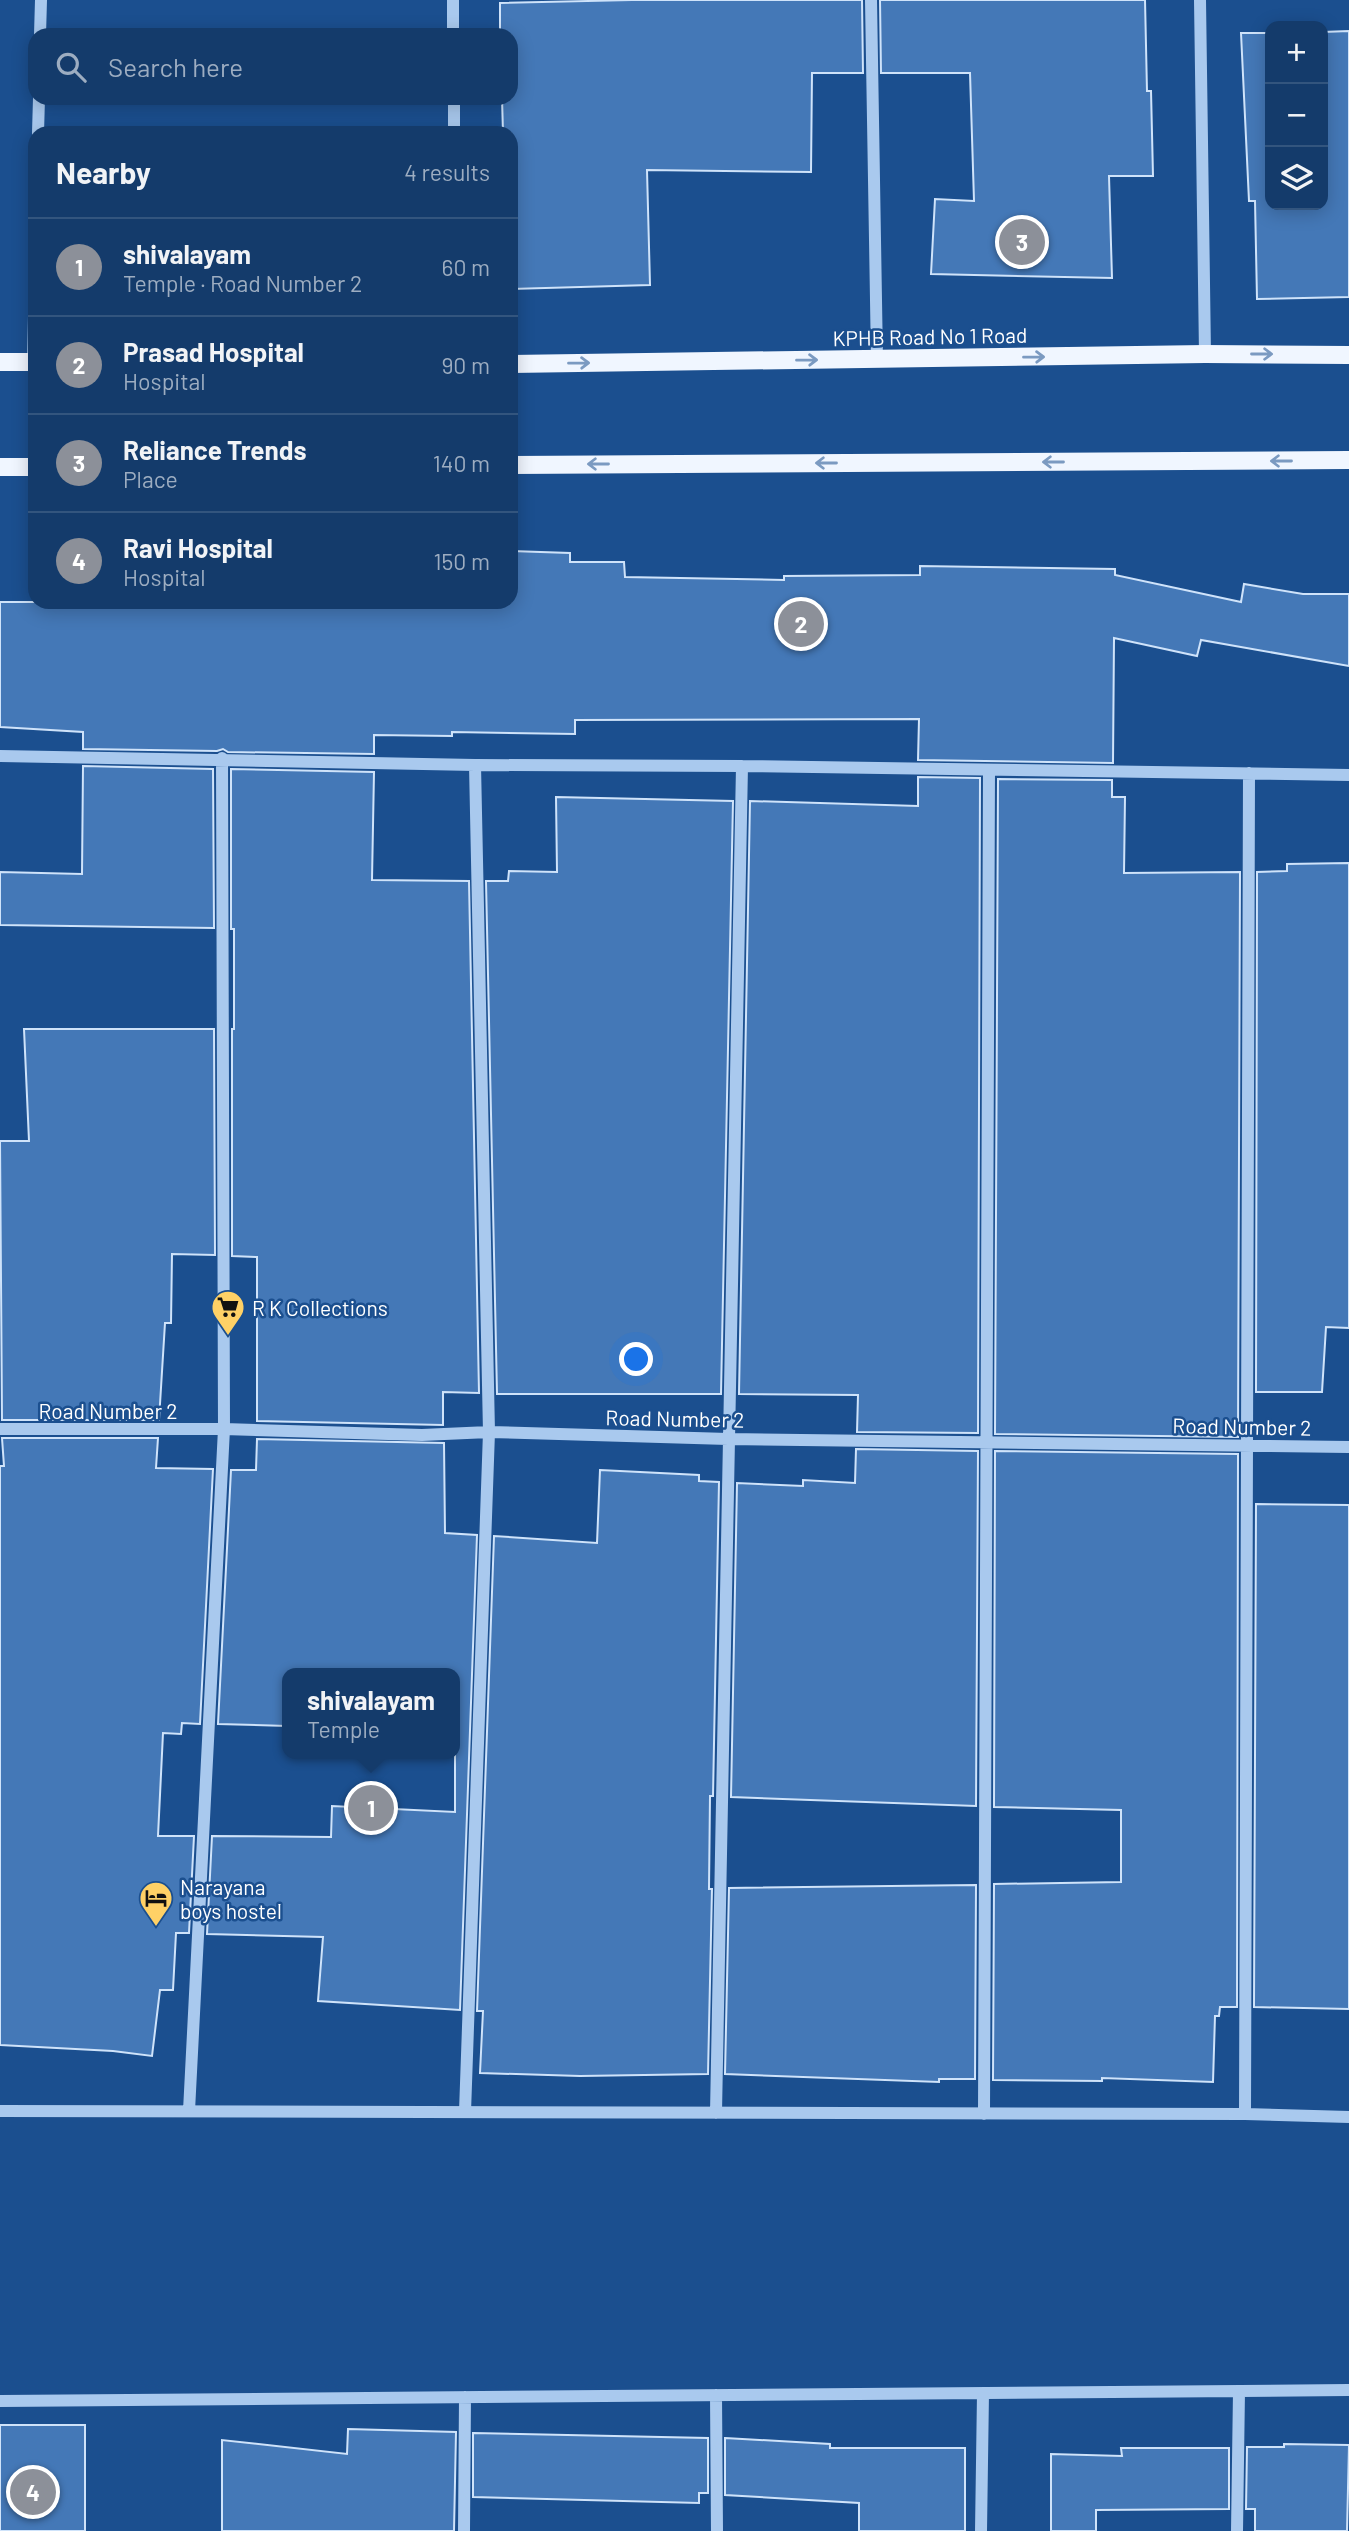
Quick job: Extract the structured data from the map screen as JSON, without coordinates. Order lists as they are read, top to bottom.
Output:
{
  "streets": {
    "main road": ["KPHB Road No 1 Road"],
    "street": ["Road Number 2"]
  },
  "places": {
    "supermarket": ["R K Collections"],
    "hotel": ["Narayana boys hostel"]
  },
  "page": {
    "map_buttons": ["+", "−"],
    "search": "Search here",
    "heading": ["Nearby", "4 results"],
    "pins": [
      "3",
      "2",
      "1",
      "4"
    ],
    "list": [
      {
        "mark": "1",
        "name": "shivalayam",
        "note": "Temple · Road Number 2",
        "value": "60 m"
      },
      {
        "mark": "2",
        "name": "Prasad Hospital",
        "note": "Hospital",
        "value": "90 m"
      },
      {
        "mark": "3",
        "name": "Reliance Trends",
        "note": "Place",
        "value": "140 m"
      },
      {
        "mark": "4",
        "name": "Ravi Hospital",
        "note": "Hospital",
        "value": "150 m"
      }
    ],
    "popup": ["shivalayam", "Temple"]
  }
}
